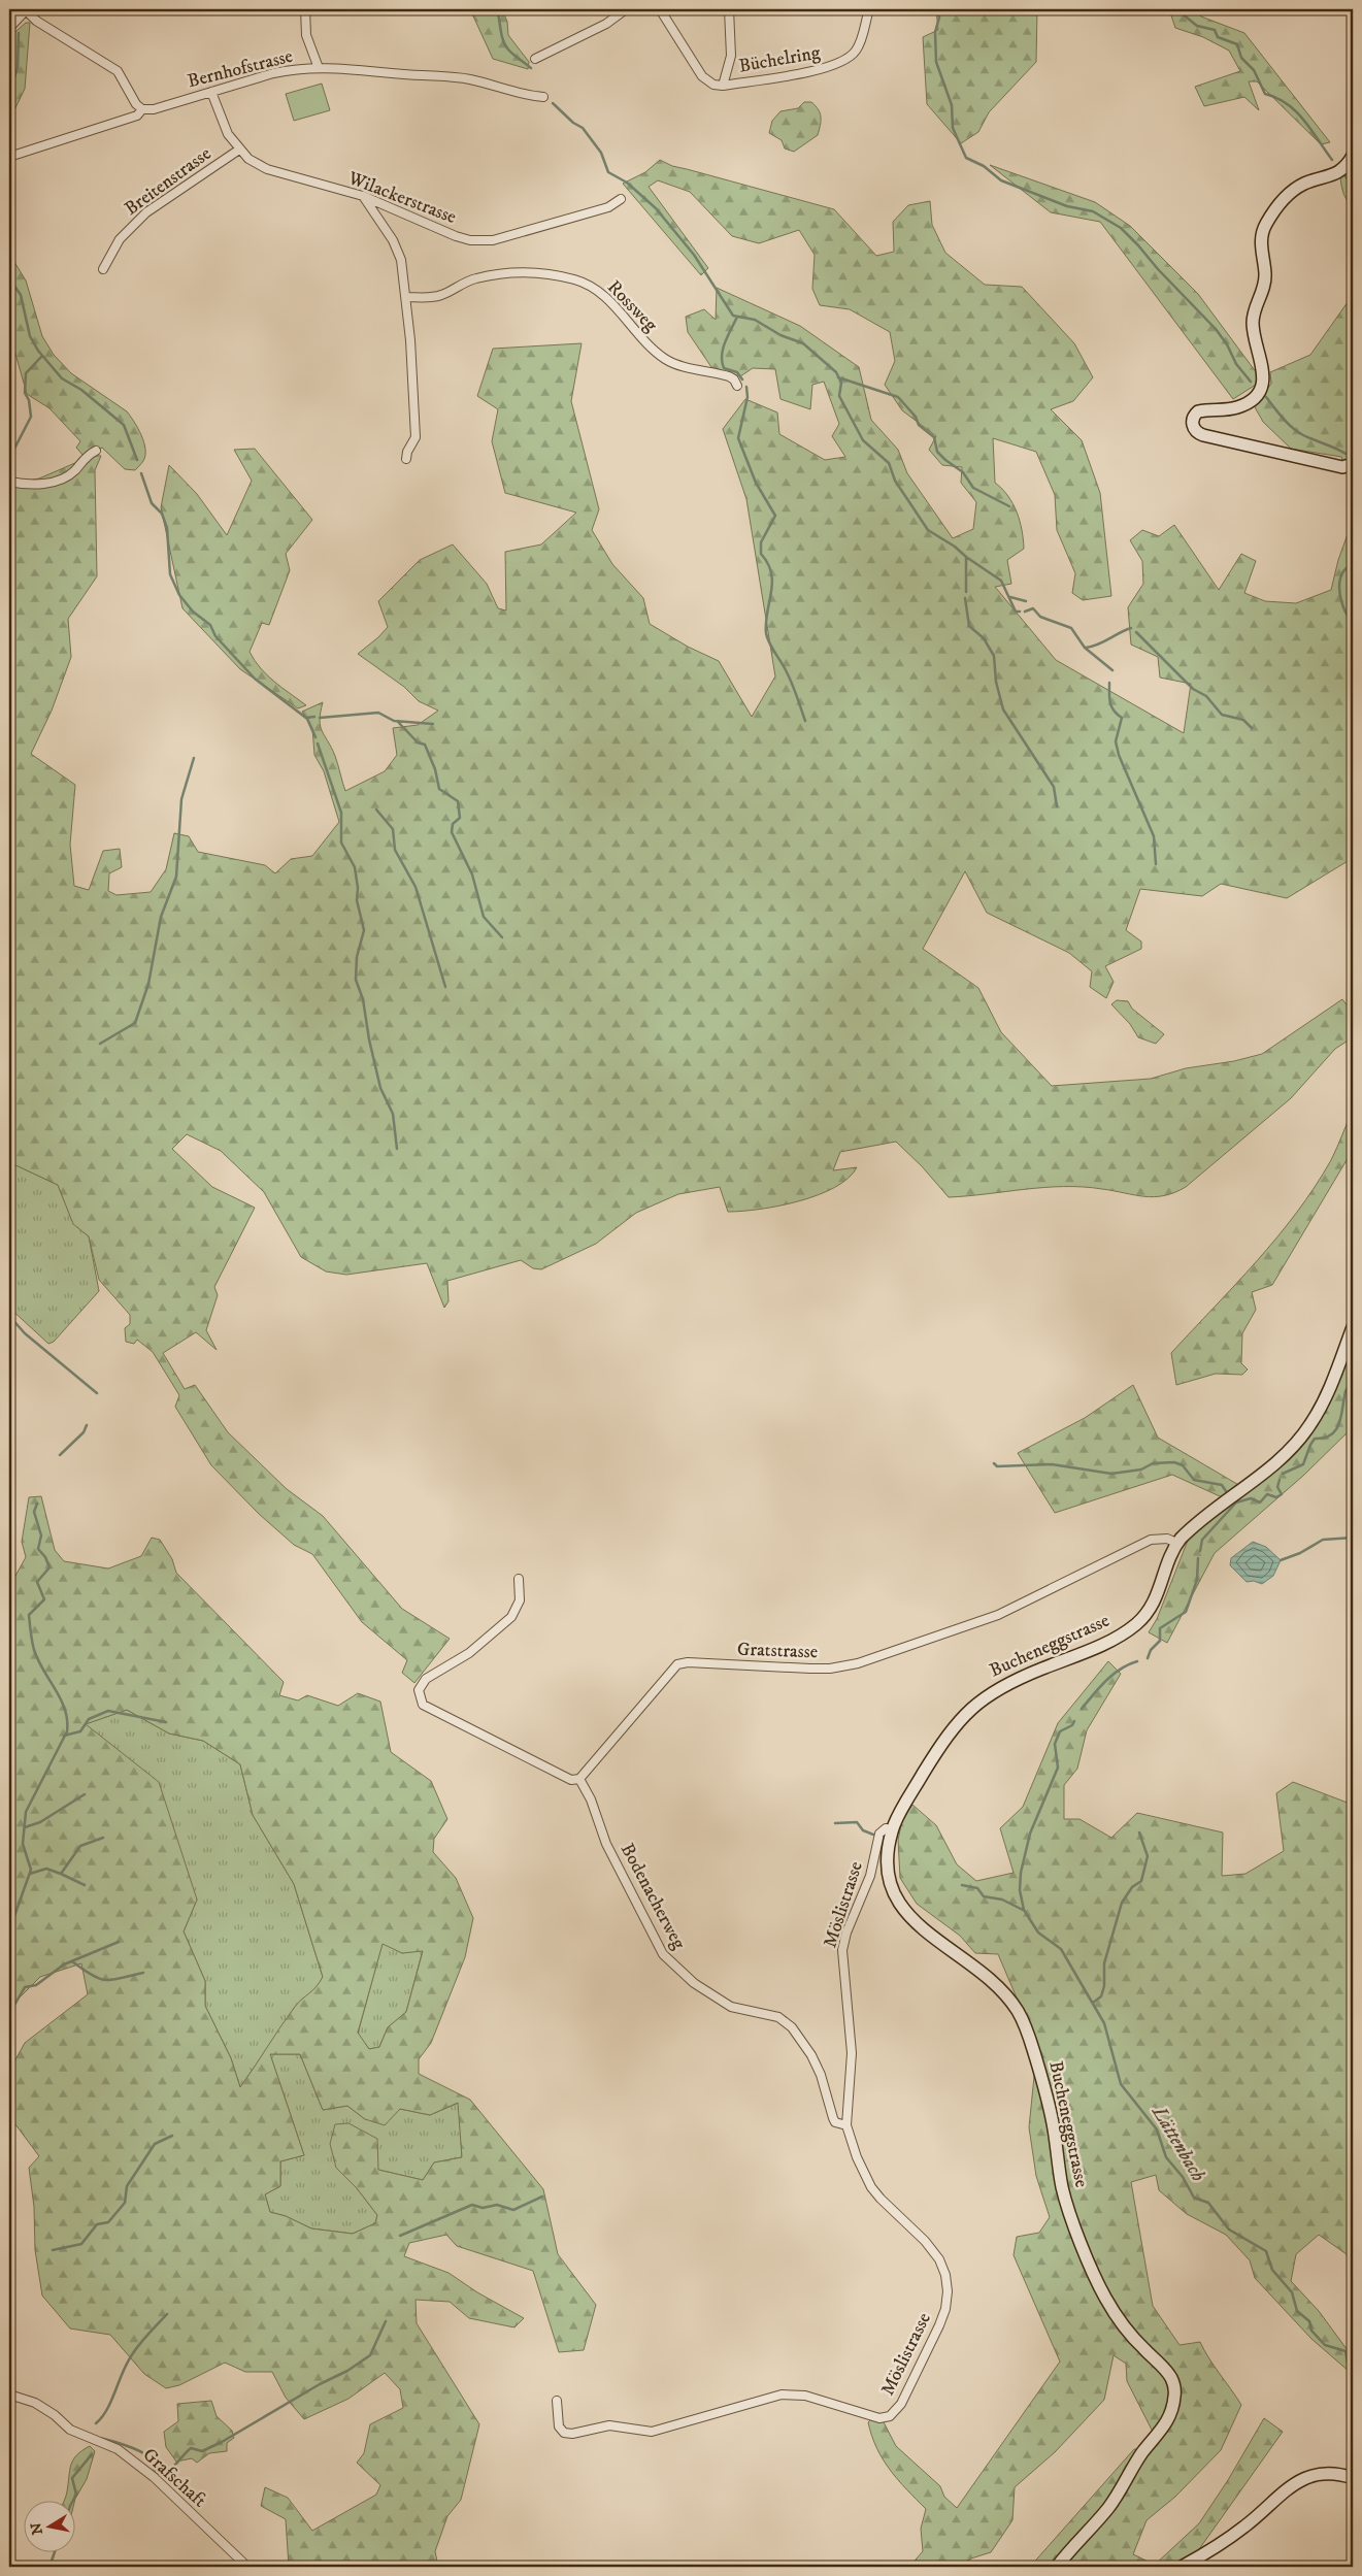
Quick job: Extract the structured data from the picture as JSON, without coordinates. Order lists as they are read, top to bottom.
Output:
{
  "streets": {
    "street": [
      "Büchelring",
      "Bernhofstrasse",
      "Breitenstrasse",
      "Wilackerstrasse",
      "Rossweg",
      "Bucheneggstrasse",
      "Gratstrasse",
      "Bodenacherweg",
      "Möslistrasse",
      "Grafschaft"
    ]
  },
  "crossings": [
    ["Bernhofstrasse", "Wilackerstrasse"],
    ["Breitenstrasse", "Wilackerstrasse"],
    ["Bucheneggstrasse", "Gratstrasse"],
    ["Bucheneggstrasse", "Möslistrasse"],
    ["Gratstrasse", "Bodenacherweg"],
    ["Bodenacherweg", "Möslistrasse"]
  ],
  "water": ["Lättenbach"],
  "north": "left"
}
